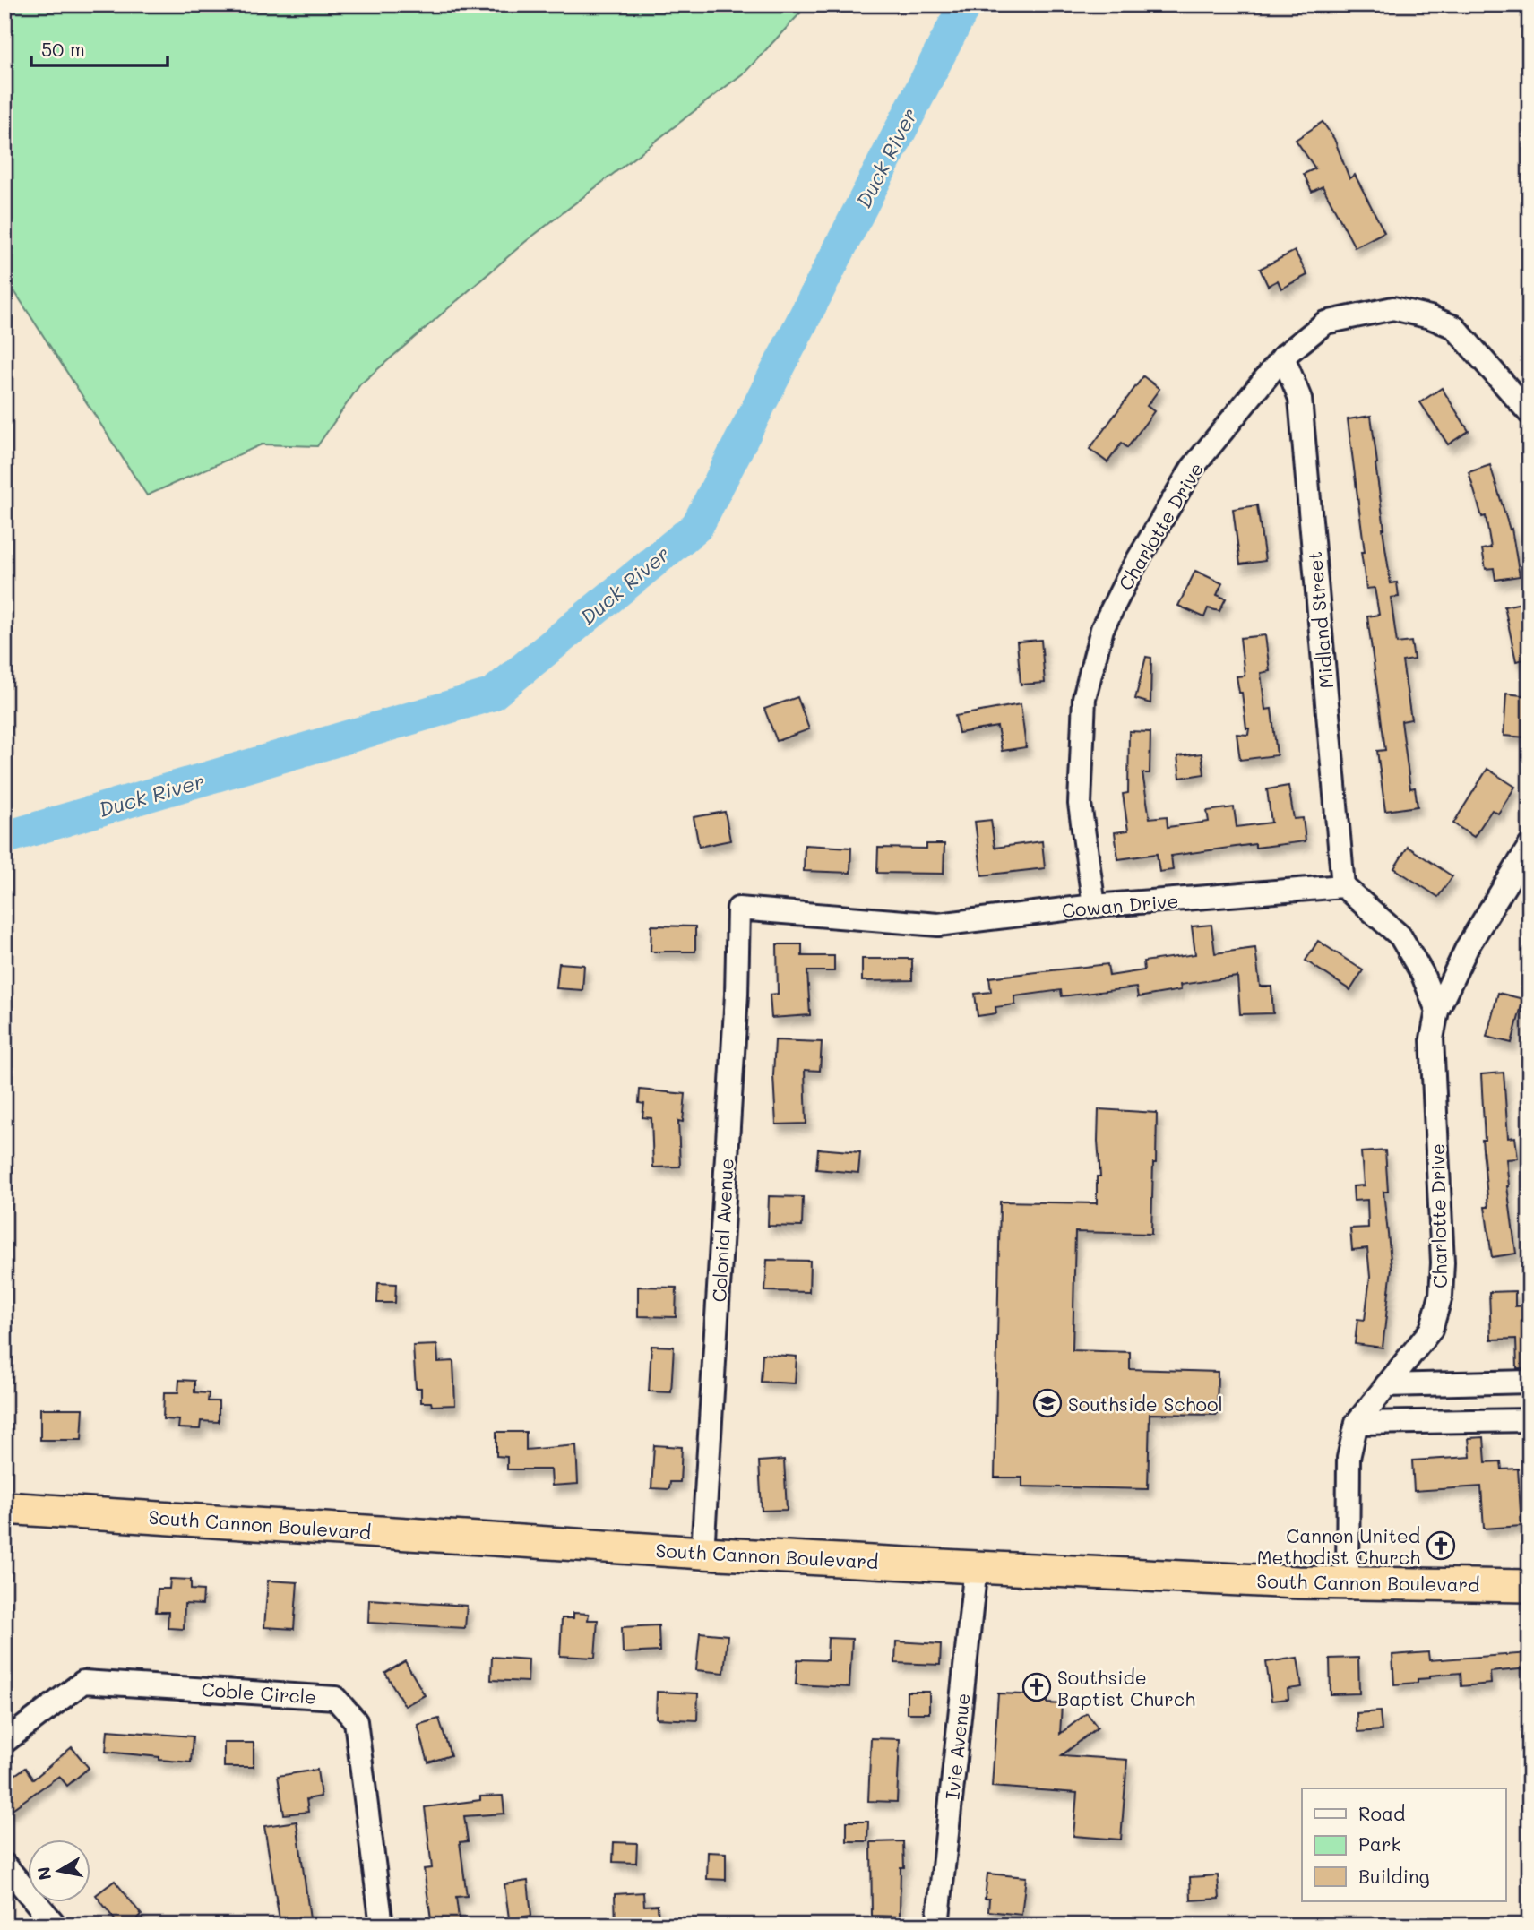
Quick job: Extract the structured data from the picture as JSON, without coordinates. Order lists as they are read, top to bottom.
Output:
{
  "streets": {
    "highway": ["South Cannon Boulevard"],
    "street": [
      "Charlotte Drive",
      "Midland Street",
      "Cowan Drive",
      "Colonial Avenue",
      "Coble Circle",
      "Ivie Avenue"
    ]
  },
  "crossings": [
    ["Charlotte Drive", "Midland Street"],
    ["Charlotte Drive", "Cowan Drive"],
    ["Charlotte Drive", "South Cannon Boulevard"],
    ["Midland Street", "Cowan Drive"],
    ["Cowan Drive", "Colonial Avenue"],
    ["Colonial Avenue", "South Cannon Boulevard"],
    ["South Cannon Boulevard", "Ivie Avenue"]
  ],
  "water": ["Duck River"],
  "places": {
    "school or university": ["Southside School"],
    "church": ["Cannon United Methodist Church", "Southside Baptist Church"]
  },
  "legend": ["Road", "Park", "Building"],
  "scale_bar": "50 m",
  "north": "left"
}
